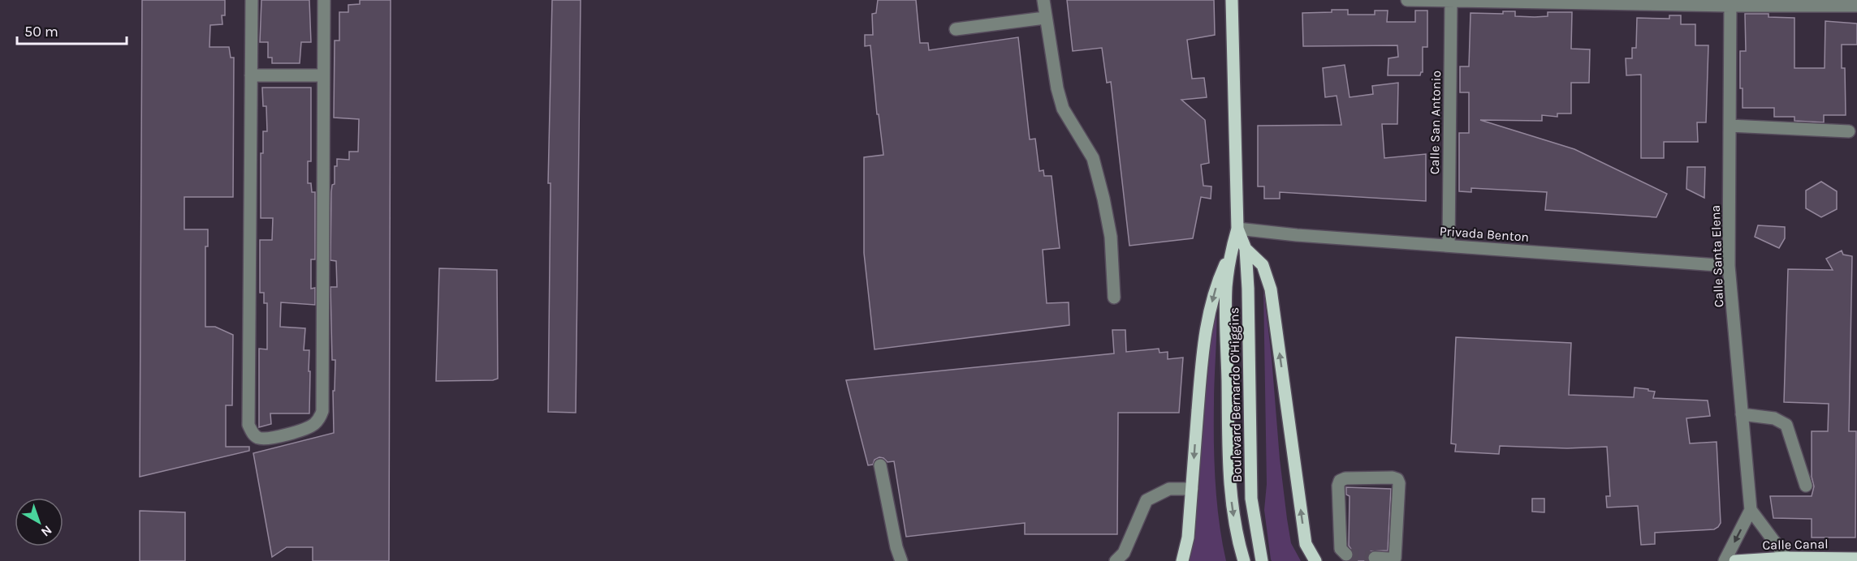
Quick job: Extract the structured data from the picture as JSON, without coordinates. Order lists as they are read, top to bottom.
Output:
{
  "streets": {
    "main road": ["Boulevard Bernardo O'Higgins", "Calle Canal"],
    "street": ["Calle San Antonio", "Privada Benton", "Calle Santa Elena"]
  },
  "crossings": [
    ["Calle San Antonio", "Privada Benton"],
    ["Privada Benton", "Calle Santa Elena"],
    ["Privada Benton", "Boulevard Bernardo O'Higgins"]
  ],
  "scale_bar": "50 m",
  "north": "bottom right"
}
